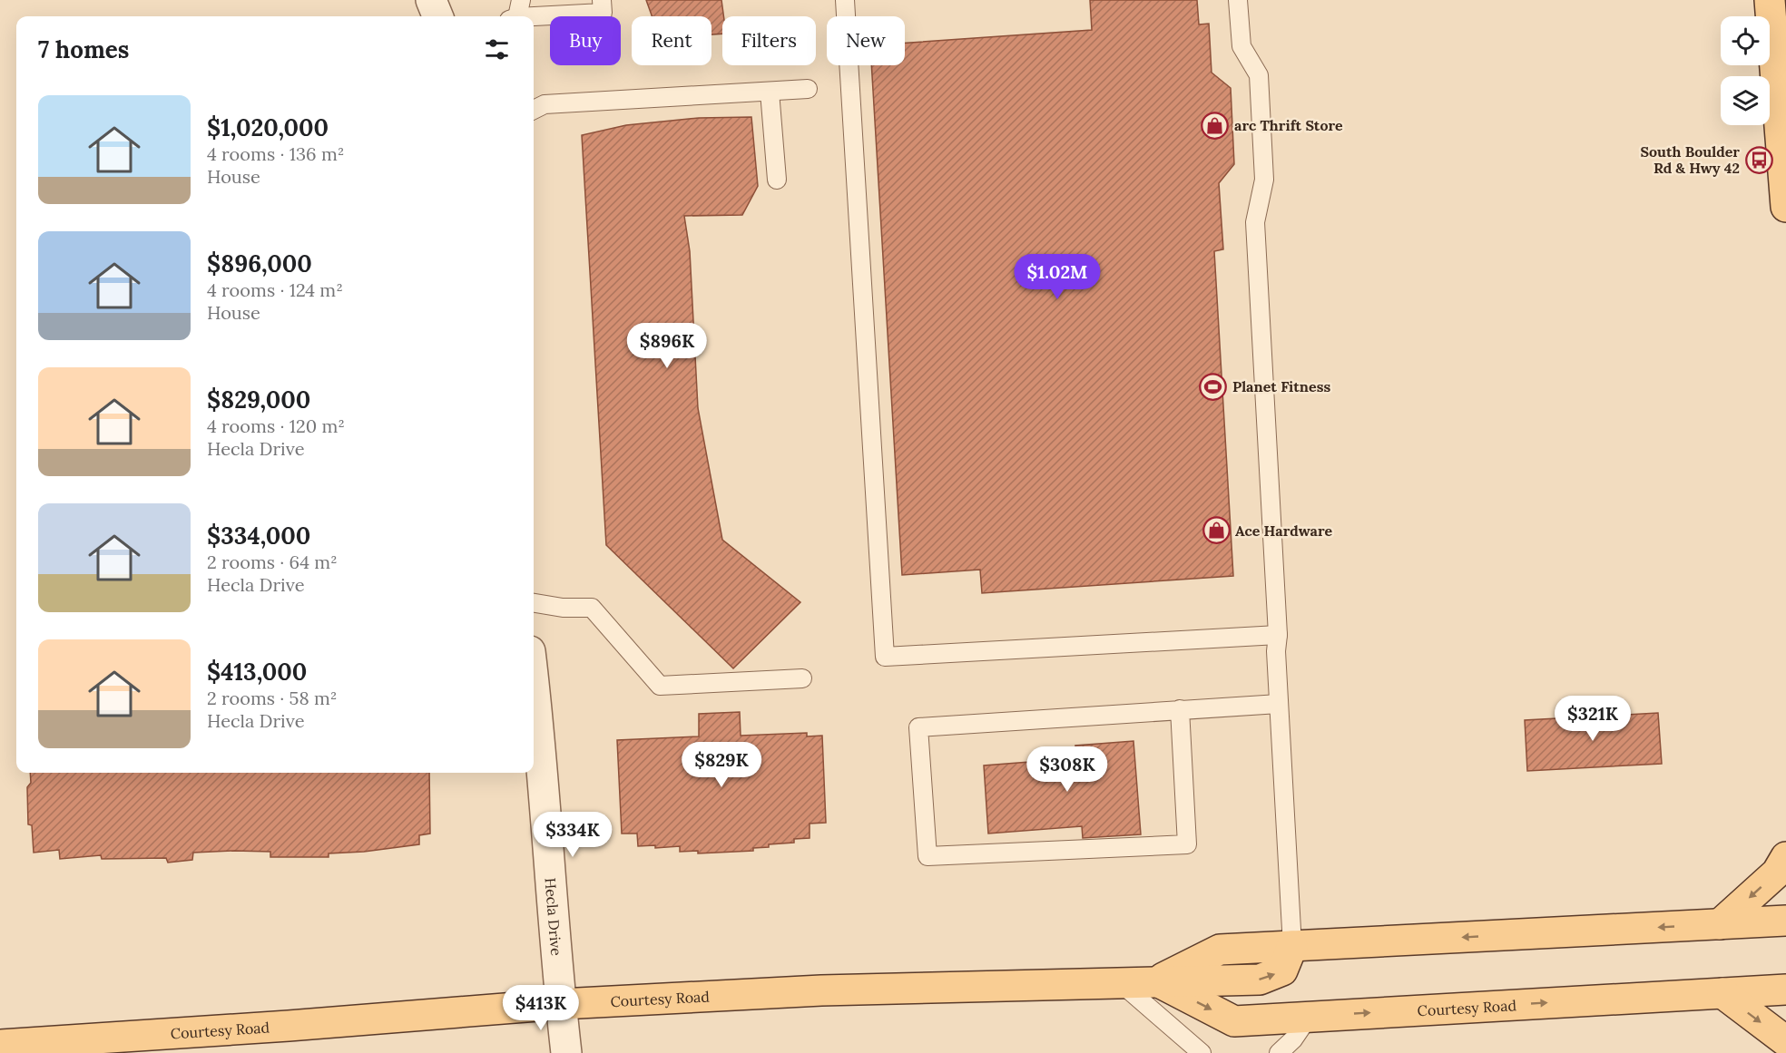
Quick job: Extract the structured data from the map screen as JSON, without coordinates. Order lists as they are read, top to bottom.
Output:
{
  "streets": {
    "main road": ["Courtesy Road"],
    "street": ["Hecla Drive"]
  },
  "crossings": [
    ["Hecla Drive", "Courtesy Road"]
  ],
  "places": {
    "shop": ["arc Thrift Store", "Ace Hardware"],
    "bus stop": ["South Boulder Rd & Hwy 42"],
    "sports": ["Planet Fitness"]
  },
  "page": {
    "chip": [
      "Buy",
      "Rent",
      "Filters",
      "New"
    ],
    "heading": "7 homes",
    "list": [
      {
        "name": "$1,020,000",
        "note": "4 rooms · 136 m² · House"
      },
      {
        "name": "$896,000",
        "note": "4 rooms · 124 m² · House"
      },
      {
        "name": "$829,000",
        "note": "4 rooms · 120 m² · Hecla Drive"
      },
      {
        "name": "$334,000",
        "note": "2 rooms · 64 m² · Hecla Drive"
      },
      {
        "name": "$413,000",
        "note": "2 rooms · 58 m² · Hecla Drive"
      }
    ],
    "price": [
      "$1.02M",
      "$896K",
      "$321K",
      "$829K",
      "$308K",
      "$334K",
      "$413K"
    ]
  }
}
